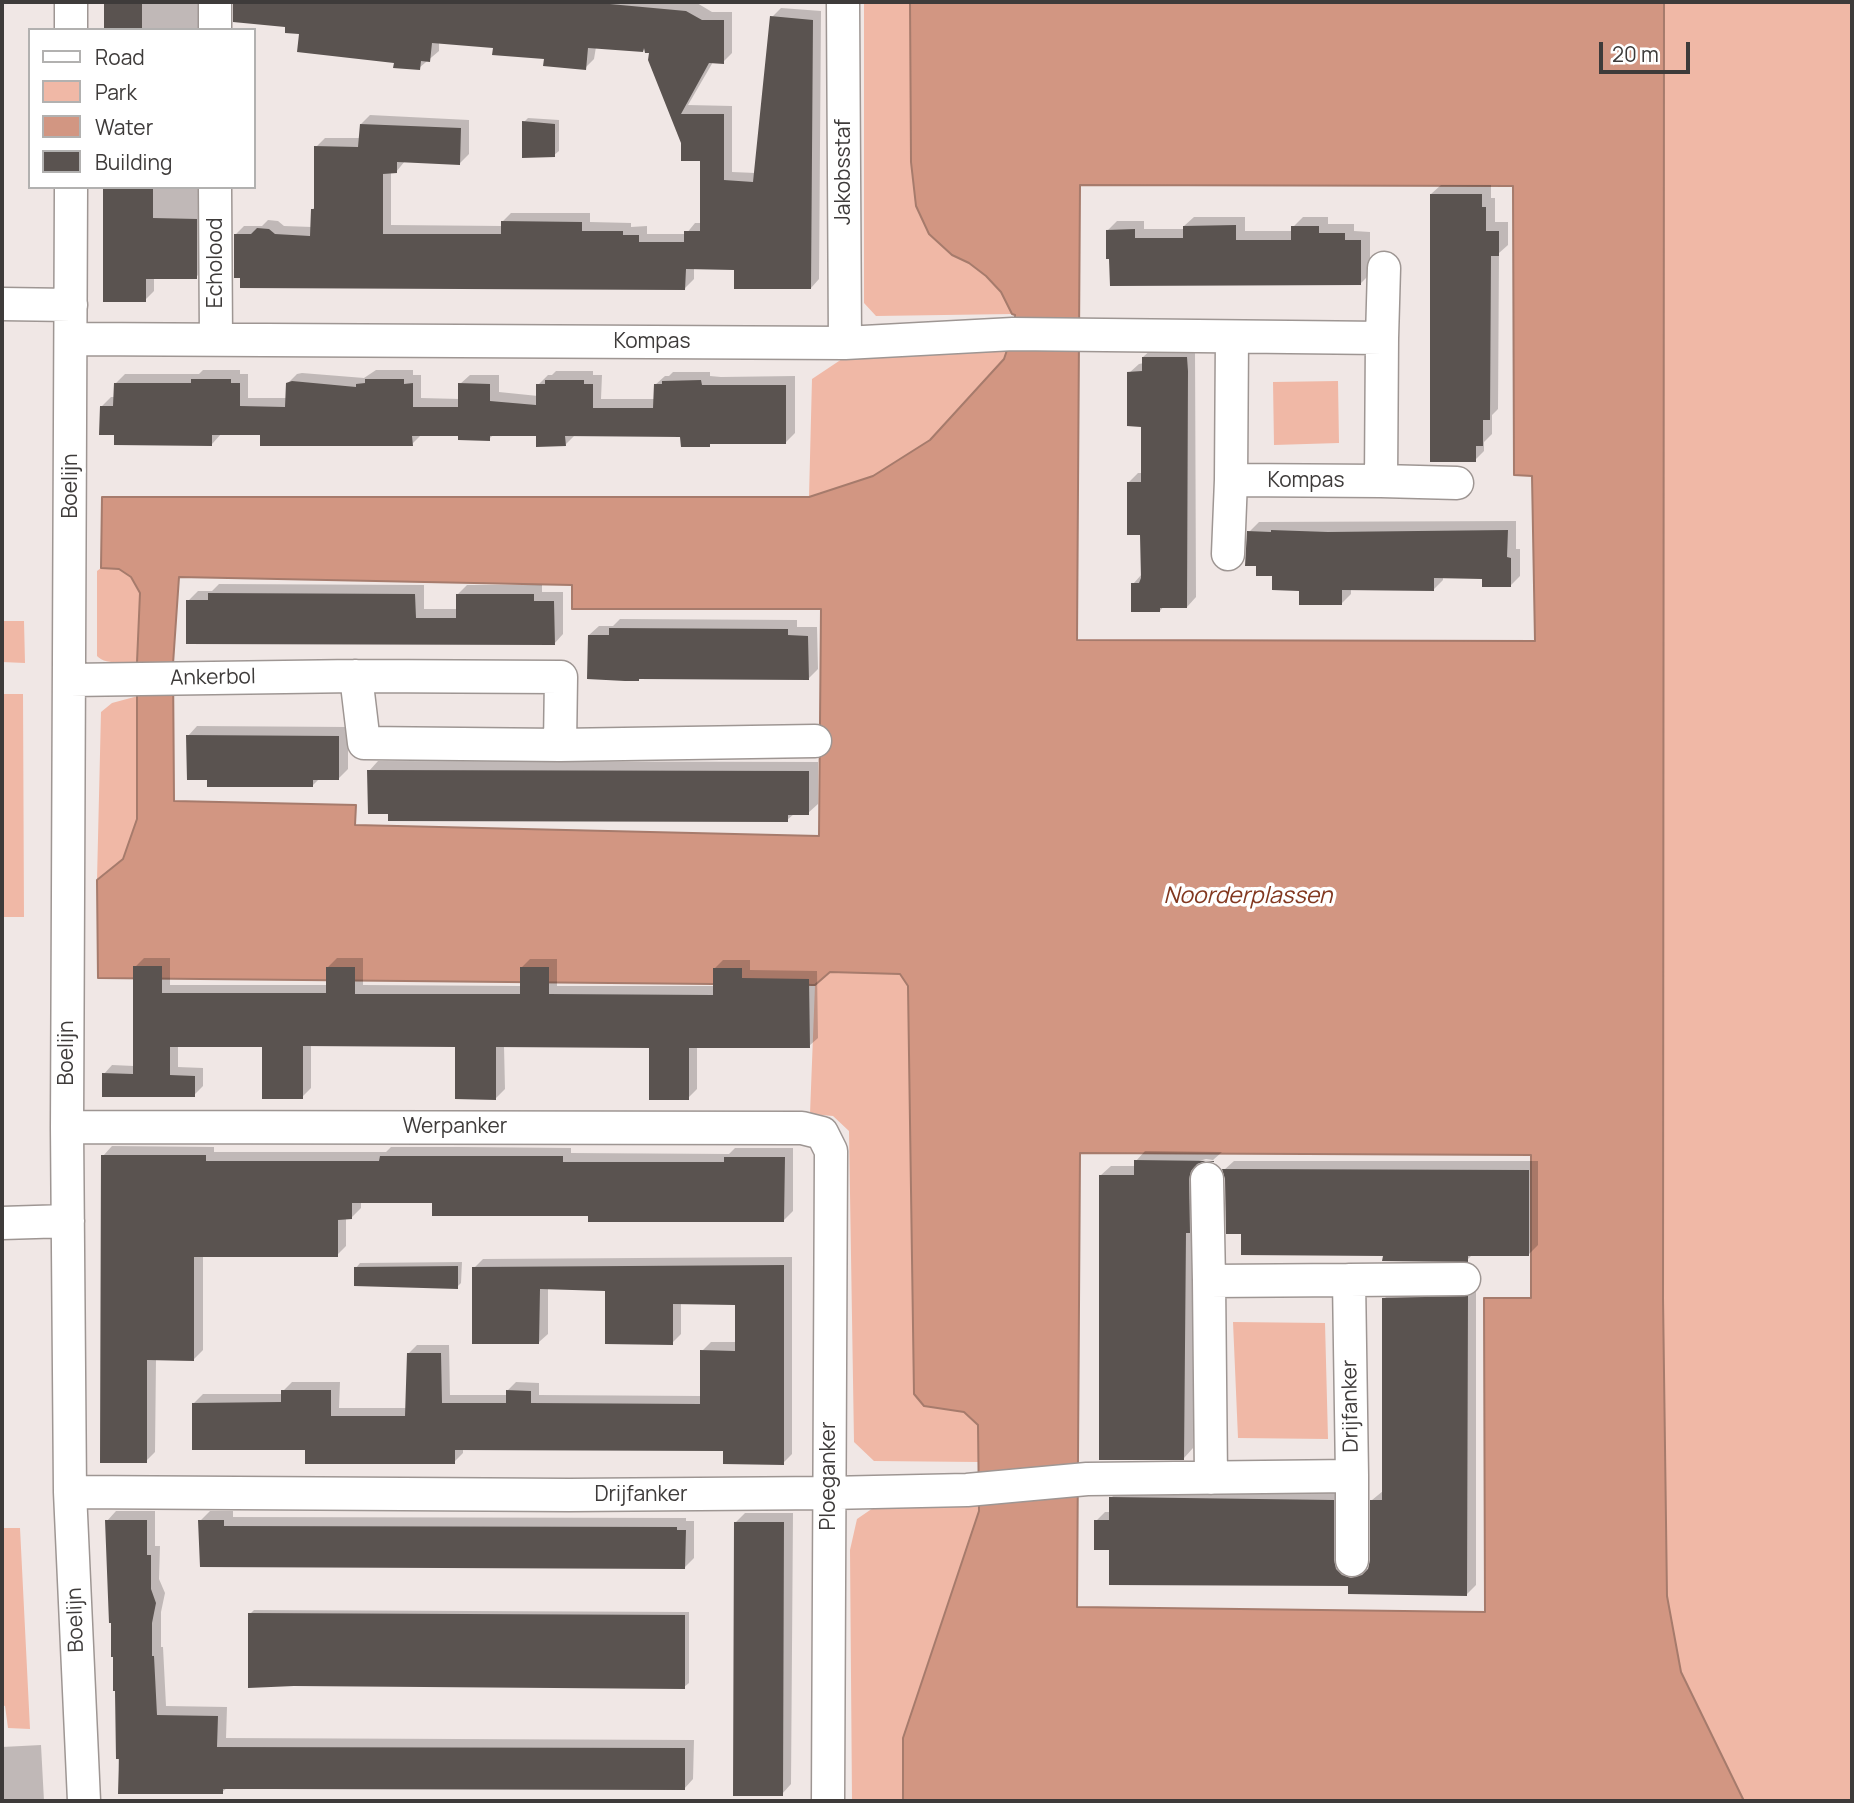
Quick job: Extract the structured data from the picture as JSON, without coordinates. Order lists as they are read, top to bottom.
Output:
{
  "streets": {
    "street": [
      "Jakobsstaf",
      "Echolood",
      "Kompas",
      "Boelijn",
      "Ankerbol",
      "Werpanker",
      "Drijfanker",
      "Ploeganker"
    ]
  },
  "crossings": [
    ["Jakobsstaf", "Kompas"],
    ["Echolood", "Kompas"],
    ["Kompas", "Boelijn"],
    ["Boelijn", "Ankerbol"],
    ["Boelijn", "Werpanker"],
    ["Boelijn", "Drijfanker"],
    ["Werpanker", "Ploeganker"],
    ["Drijfanker", "Ploeganker"]
  ],
  "water": ["Noorderplassen"],
  "legend": [
    "Road",
    "Park",
    "Water",
    "Building"
  ],
  "scale_bar": "20 m"
}
